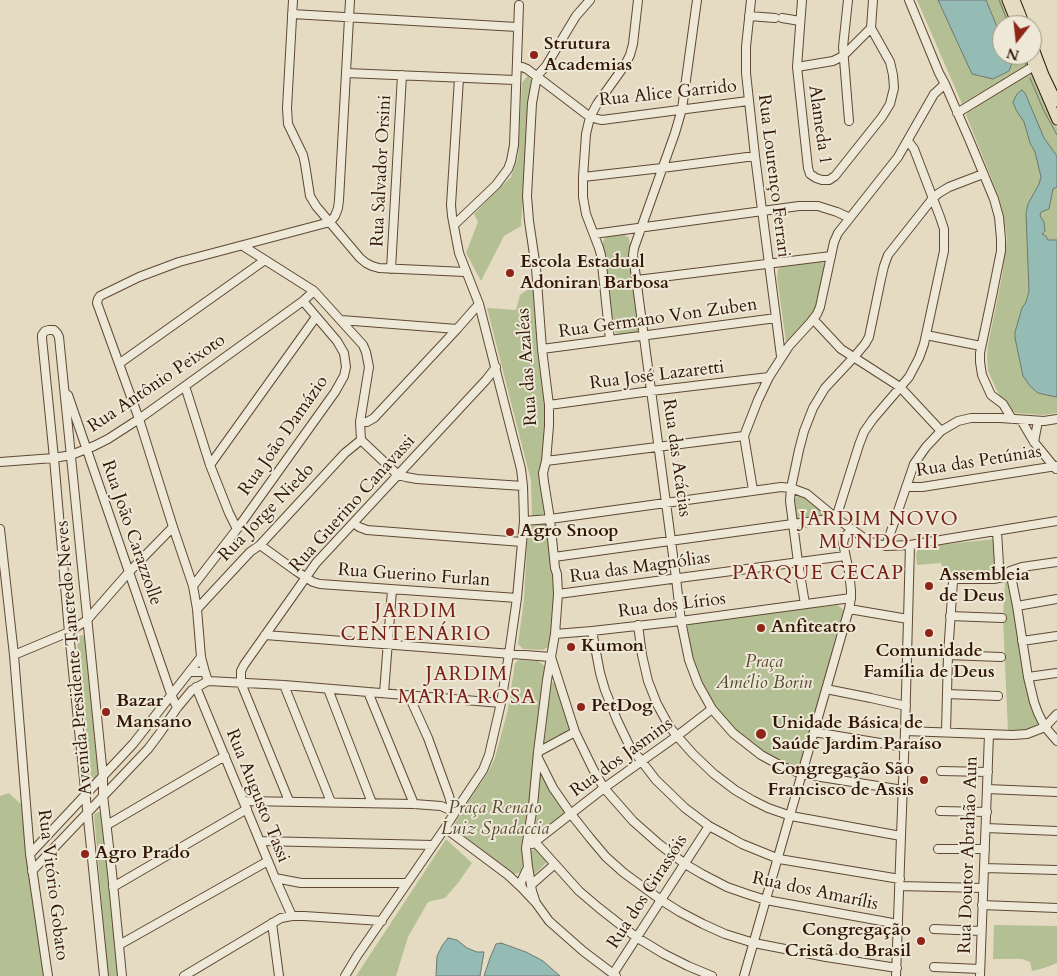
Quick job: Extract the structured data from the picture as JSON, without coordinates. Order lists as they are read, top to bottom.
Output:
{
  "streets": {
    "street": [
      "Rua Alice Garrido",
      "Alameda 1",
      "Rua Salvador Orsini",
      "Rua Lourenço Ferrari",
      "Rua Germano Von Zuben",
      "Rua das Azaléas",
      "Rua José Lazaretti",
      "Rua Antônio Peixoto",
      "Rua João Damázio",
      "Rua das Acácias",
      "Rua das Petúnias",
      "Rua Guerino Canavassi",
      "Rua Jorge Niedo",
      "Rua João Carazzolle",
      "Rua das Magnólias",
      "Rua Guerino Furlan",
      "Rua dos Lírios",
      "Avenida Presidente Tancredo Neves",
      "Rua dos Jasmins",
      "Rua Augusto Tassi",
      "Rua Doutor Abrahão Aun",
      "Rua Vitório Gobato",
      "Rua dos Girassóis",
      "Rua dos Amarílis"
    ]
  },
  "crossings": [
    ["Rua Alice Garrido", "Rua Lourenço Ferrari"],
    ["Rua Alice Garrido", "Rua das Azaléas"],
    ["Rua Alice Garrido", "Rua das Acácias"],
    ["Rua Lourenço Ferrari", "Rua Germano Von Zuben"],
    ["Rua Germano Von Zuben", "Rua das Azaléas"],
    ["Rua Germano Von Zuben", "Rua das Acácias"],
    ["Rua das Azaléas", "Rua José Lazaretti"],
    ["Rua das Azaléas", "Rua das Magnólias"],
    ["Rua das Azaléas", "Rua dos Lírios"],
    ["Rua das Azaléas", "Rua dos Jasmins"],
    ["Rua das Azaléas", "Rua dos Girassóis"],
    ["Rua das Azaléas", "Rua dos Amarílis"],
    ["Rua José Lazaretti", "Rua das Acácias"],
    ["Rua Antônio Peixoto", "Rua João Damázio"],
    ["Rua Antônio Peixoto", "Rua João Carazzolle"],
    ["Rua Antônio Peixoto", "Avenida Presidente Tancredo Neves"],
    ["Rua das Acácias", "Rua das Magnólias"],
    ["Rua das Acácias", "Rua dos Lírios"],
    ["Rua das Acácias", "Rua dos Jasmins"],
    ["Rua Guerino Canavassi", "Rua Guerino Furlan"],
    ["Rua Jorge Niedo", "Rua Guerino Furlan"],
    ["Rua João Carazzolle", "Avenida Presidente Tancredo Neves"],
    ["Rua dos Jasmins", "Rua dos Amarílis"],
    ["Rua dos Girassóis", "Rua dos Amarílis"]
  ],
  "districts": [
    "JARDIM NOVO MUNDO III",
    "PARQUE CECAP",
    "JARDIM CENTENÁRIO",
    "JARDIM MARIA ROSA"
  ],
  "parks": ["Praça Amélio Borin", "Praça Renato Luiz Spadaccia"],
  "places": [
    "Strutura Academias",
    "Escola Estadual Adoniran Barbosa",
    "Agro Snoop",
    "Assembleia de Deus",
    "Anfiteatro",
    "Comunidade Família de Deus",
    "Kumon",
    "PetDog",
    "Bazar Mansano",
    "Unidade Básica de Saúde Jardim Paraíso",
    "Congregação São Francisco de Assis",
    "Agro Prado",
    "Congregação Cristã do Brasil"
  ],
  "north": "bottom"
}
